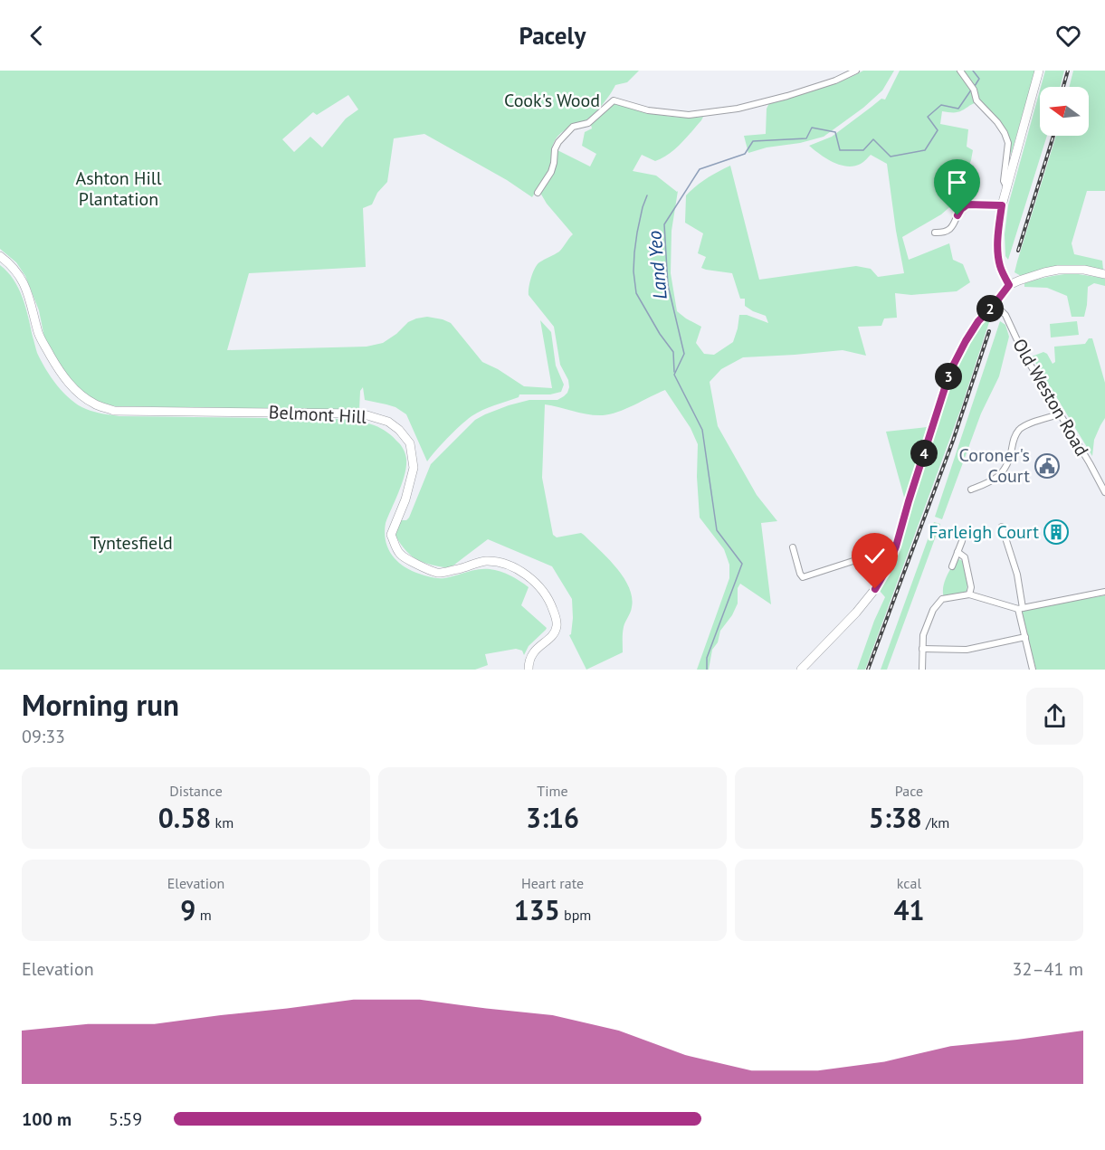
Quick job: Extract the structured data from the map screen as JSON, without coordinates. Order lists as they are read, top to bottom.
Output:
{
  "streets": {
    "main road": ["Belmont Hill"],
    "street": ["Old Weston Road"]
  },
  "water": ["Land Yeo"],
  "parks": ["Cook's Wood", "Ashton Hill Plantation", "Tyntesfield"],
  "places": {
    "public building": ["Coroner's Court"],
    "building": ["Farleigh Court"]
  },
  "north": "left",
  "page": {
    "header": "Pacely",
    "pins": ["2", "3", "4"],
    "heading": ["Morning run", "09:33"],
    "stats": [
      ["Distance", "0.58 km"],
      ["Time", "3:16"],
      ["Pace", "5:38 /km"],
      ["Elevation", "9 m"],
      ["Heart rate", "135 bpm"],
      ["kcal", "41"]
    ],
    "chart": ["Elevation", "32–41 m"],
    "list": [
      {
        "name": "100 m",
        "note": "5:59"
      }
    ]
  }
}
